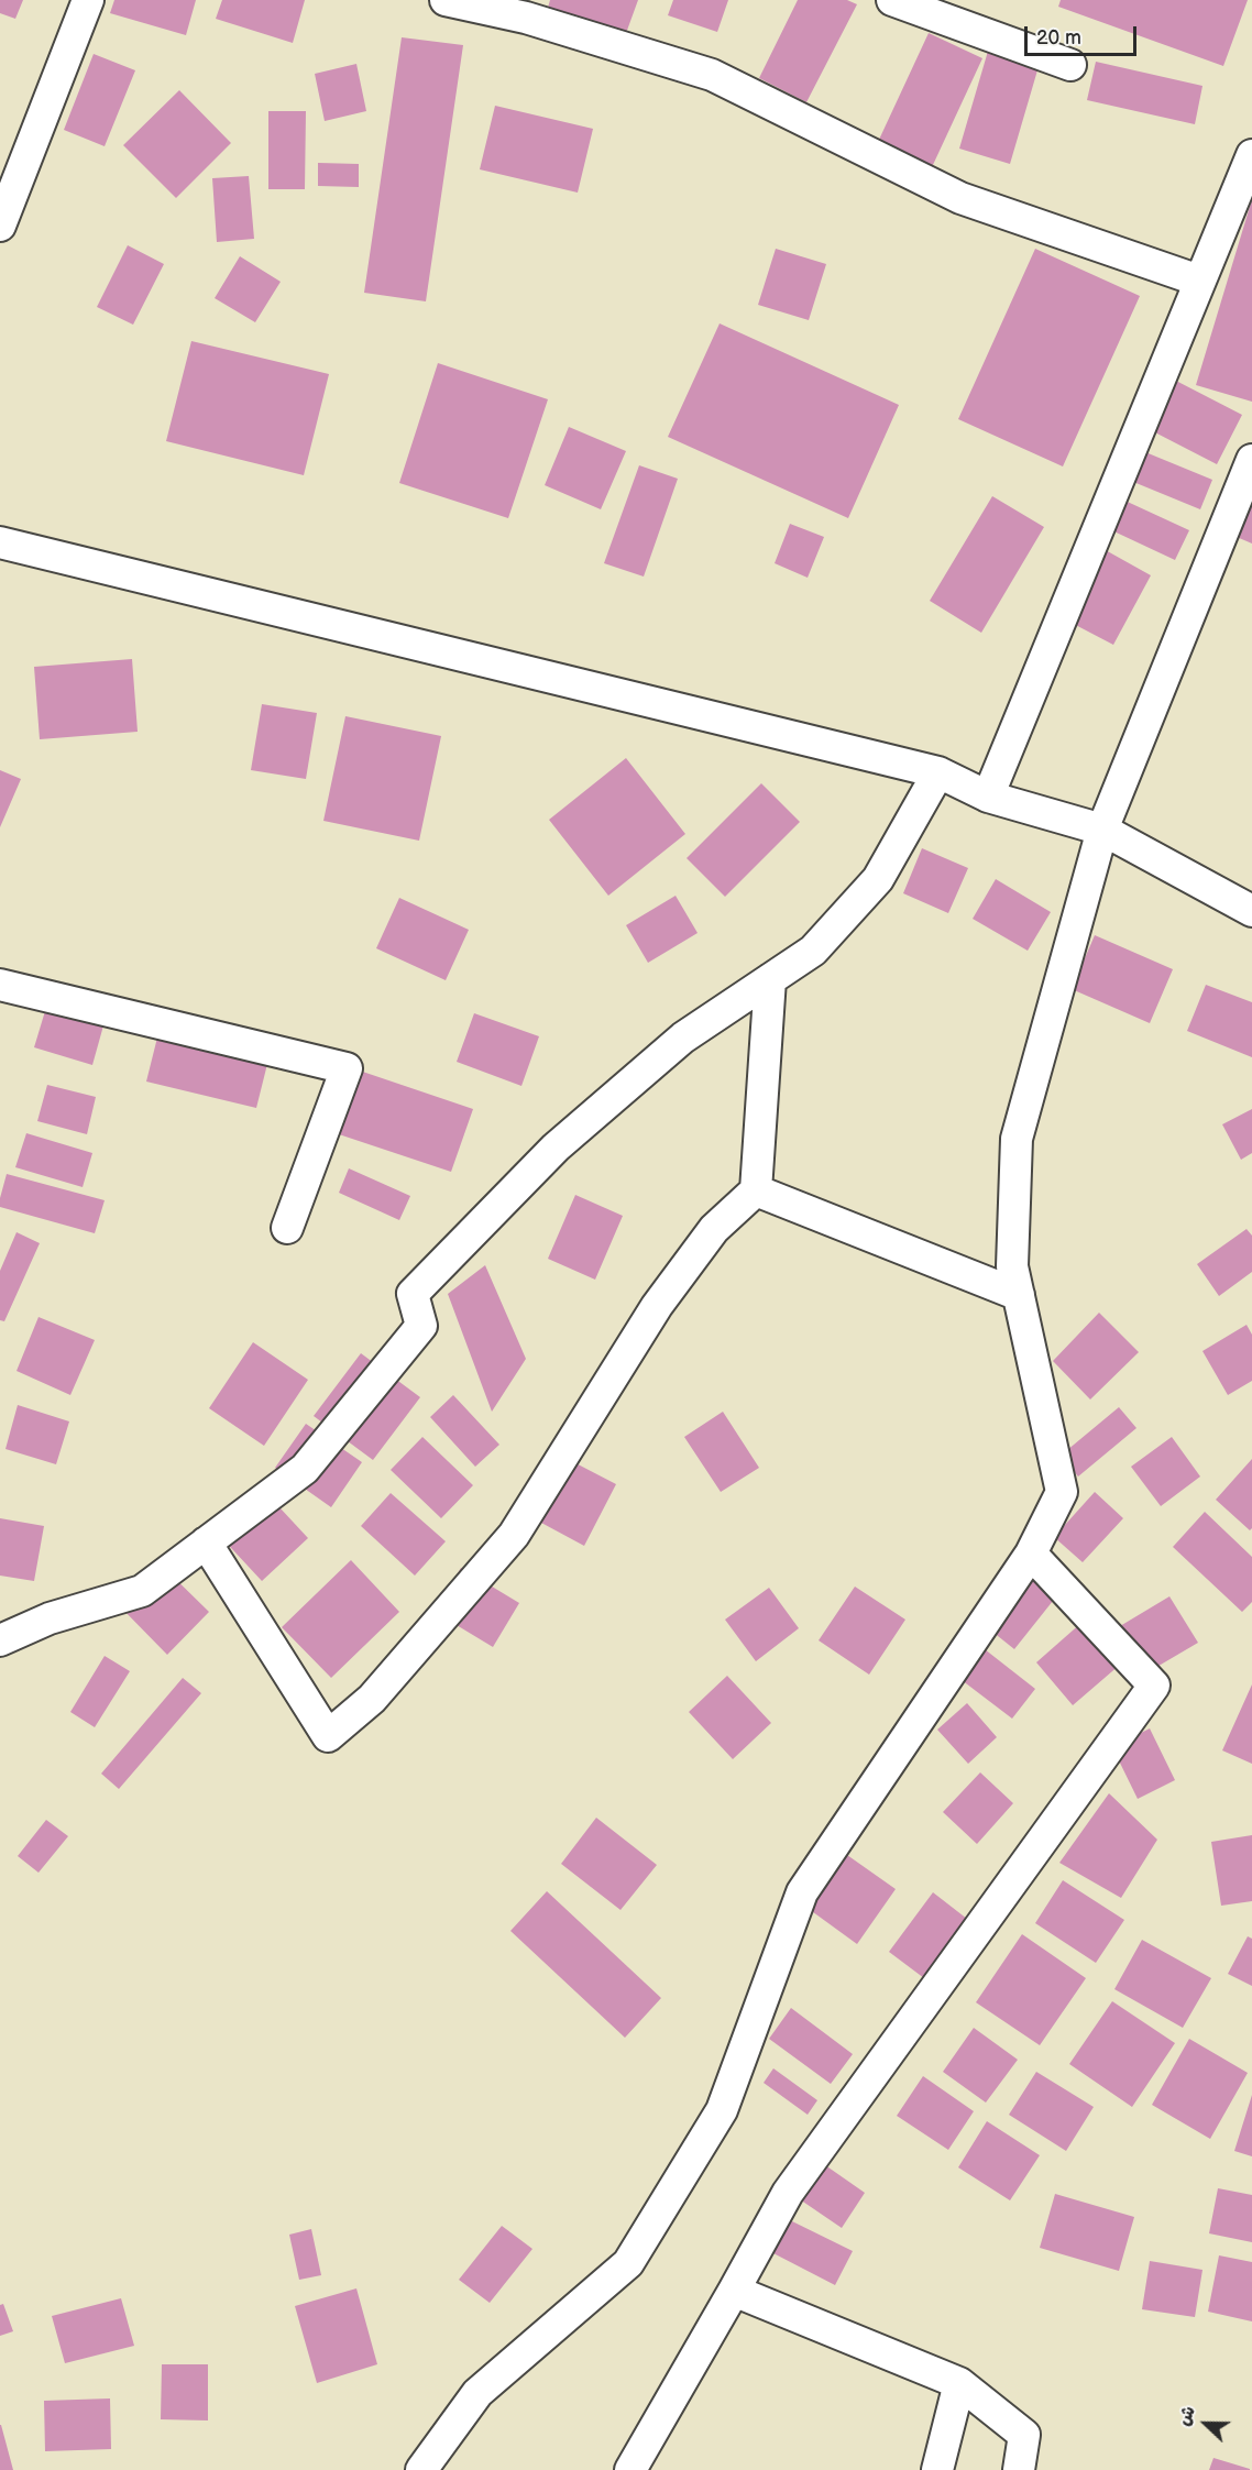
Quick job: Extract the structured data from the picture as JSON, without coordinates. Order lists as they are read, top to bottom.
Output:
{
  "scale_bar": "20 m",
  "north": "left"
}
